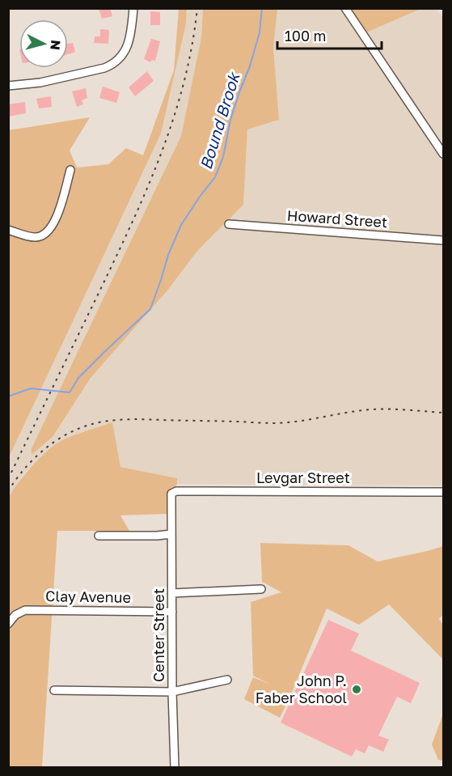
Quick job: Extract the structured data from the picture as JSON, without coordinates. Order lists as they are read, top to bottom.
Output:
{
  "streets": {
    "street": [
      "Howard Street",
      "Levgar Street",
      "Clay Avenue",
      "Center Street"
    ]
  },
  "crossings": [
    ["Levgar Street", "Center Street"],
    ["Clay Avenue", "Center Street"]
  ],
  "water": ["Bound Brook"],
  "places": ["John P. Faber School"],
  "scale_bar": "100 m",
  "north": "right"
}
